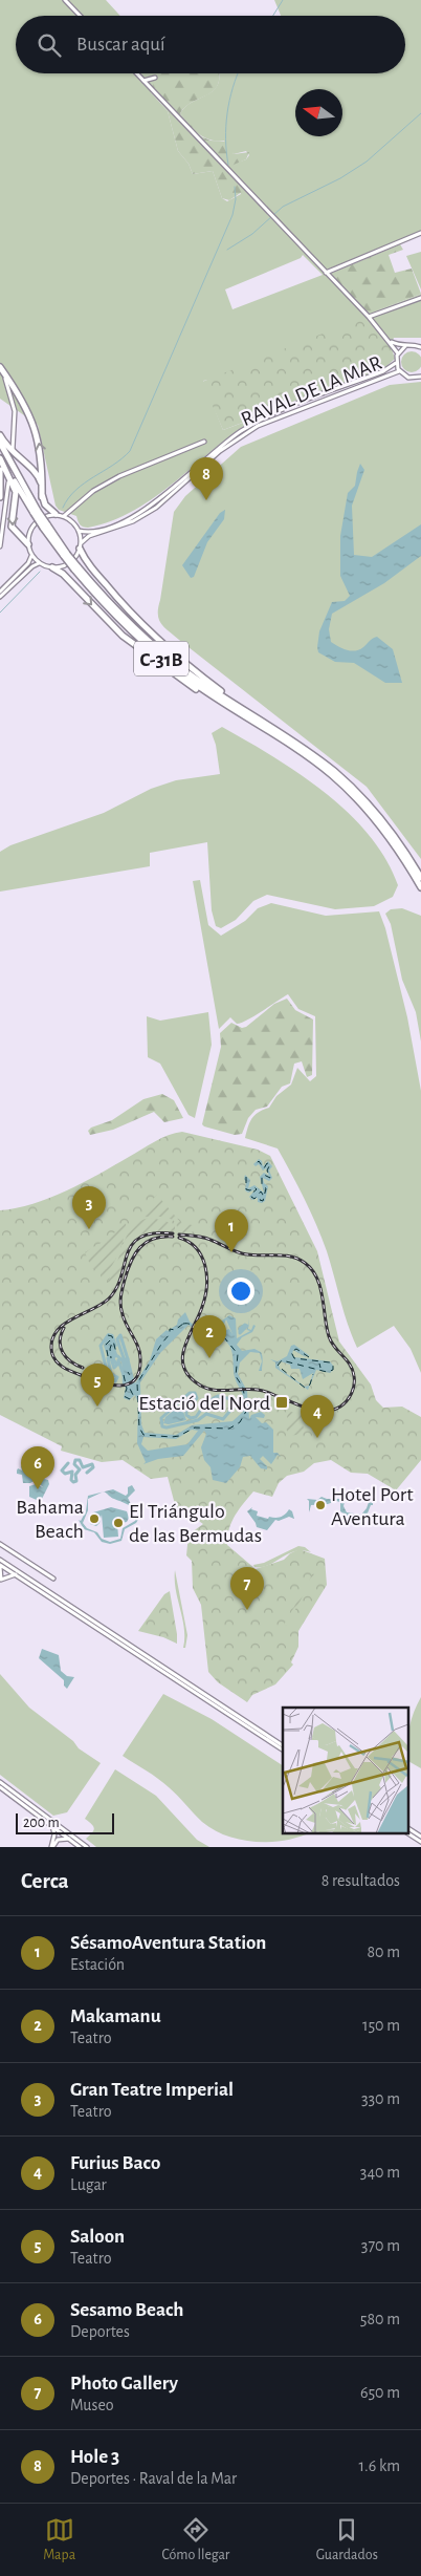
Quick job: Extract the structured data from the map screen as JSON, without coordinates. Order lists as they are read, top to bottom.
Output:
{
  "streets": {
    "highway": ["C-31B"],
    "street": ["RAVAL DE LA MAR"]
  },
  "places": {
    "transit": ["Estació del Nord"],
    "other": ["Hotel Port Aventura", "Bahama Beach", "El Triángulo de las Bermudas"]
  },
  "scale_bar": "200 m",
  "north": "left",
  "page": {
    "search": "Buscar aquí",
    "pins": [
      "8",
      "3",
      "1",
      "2",
      "5",
      "4",
      "6",
      "7"
    ],
    "scale": "200 m",
    "heading": ["Cerca", "8 resultados"],
    "list": [
      {
        "mark": "1",
        "name": "SésamoAventura Station",
        "note": "Estación",
        "value": "80 m"
      },
      {
        "mark": "2",
        "name": "Makamanu",
        "note": "Teatro",
        "value": "150 m"
      },
      {
        "mark": "3",
        "name": "Gran Teatre Imperial",
        "note": "Teatro",
        "value": "330 m"
      },
      {
        "mark": "4",
        "name": "Furius Baco",
        "note": "Lugar",
        "value": "340 m"
      },
      {
        "mark": "5",
        "name": "Saloon",
        "note": "Teatro",
        "value": "370 m"
      },
      {
        "mark": "6",
        "name": "Sesamo Beach",
        "note": "Deportes",
        "value": "580 m"
      },
      {
        "mark": "7",
        "name": "Photo Gallery",
        "note": "Museo",
        "value": "650 m"
      },
      {
        "mark": "8",
        "name": "Hole 3",
        "note": "Deportes · Raval de la Mar",
        "value": "1.6 km"
      }
    ],
    "nav": ["Mapa", "Cómo llegar", "Guardados"]
  }
}
